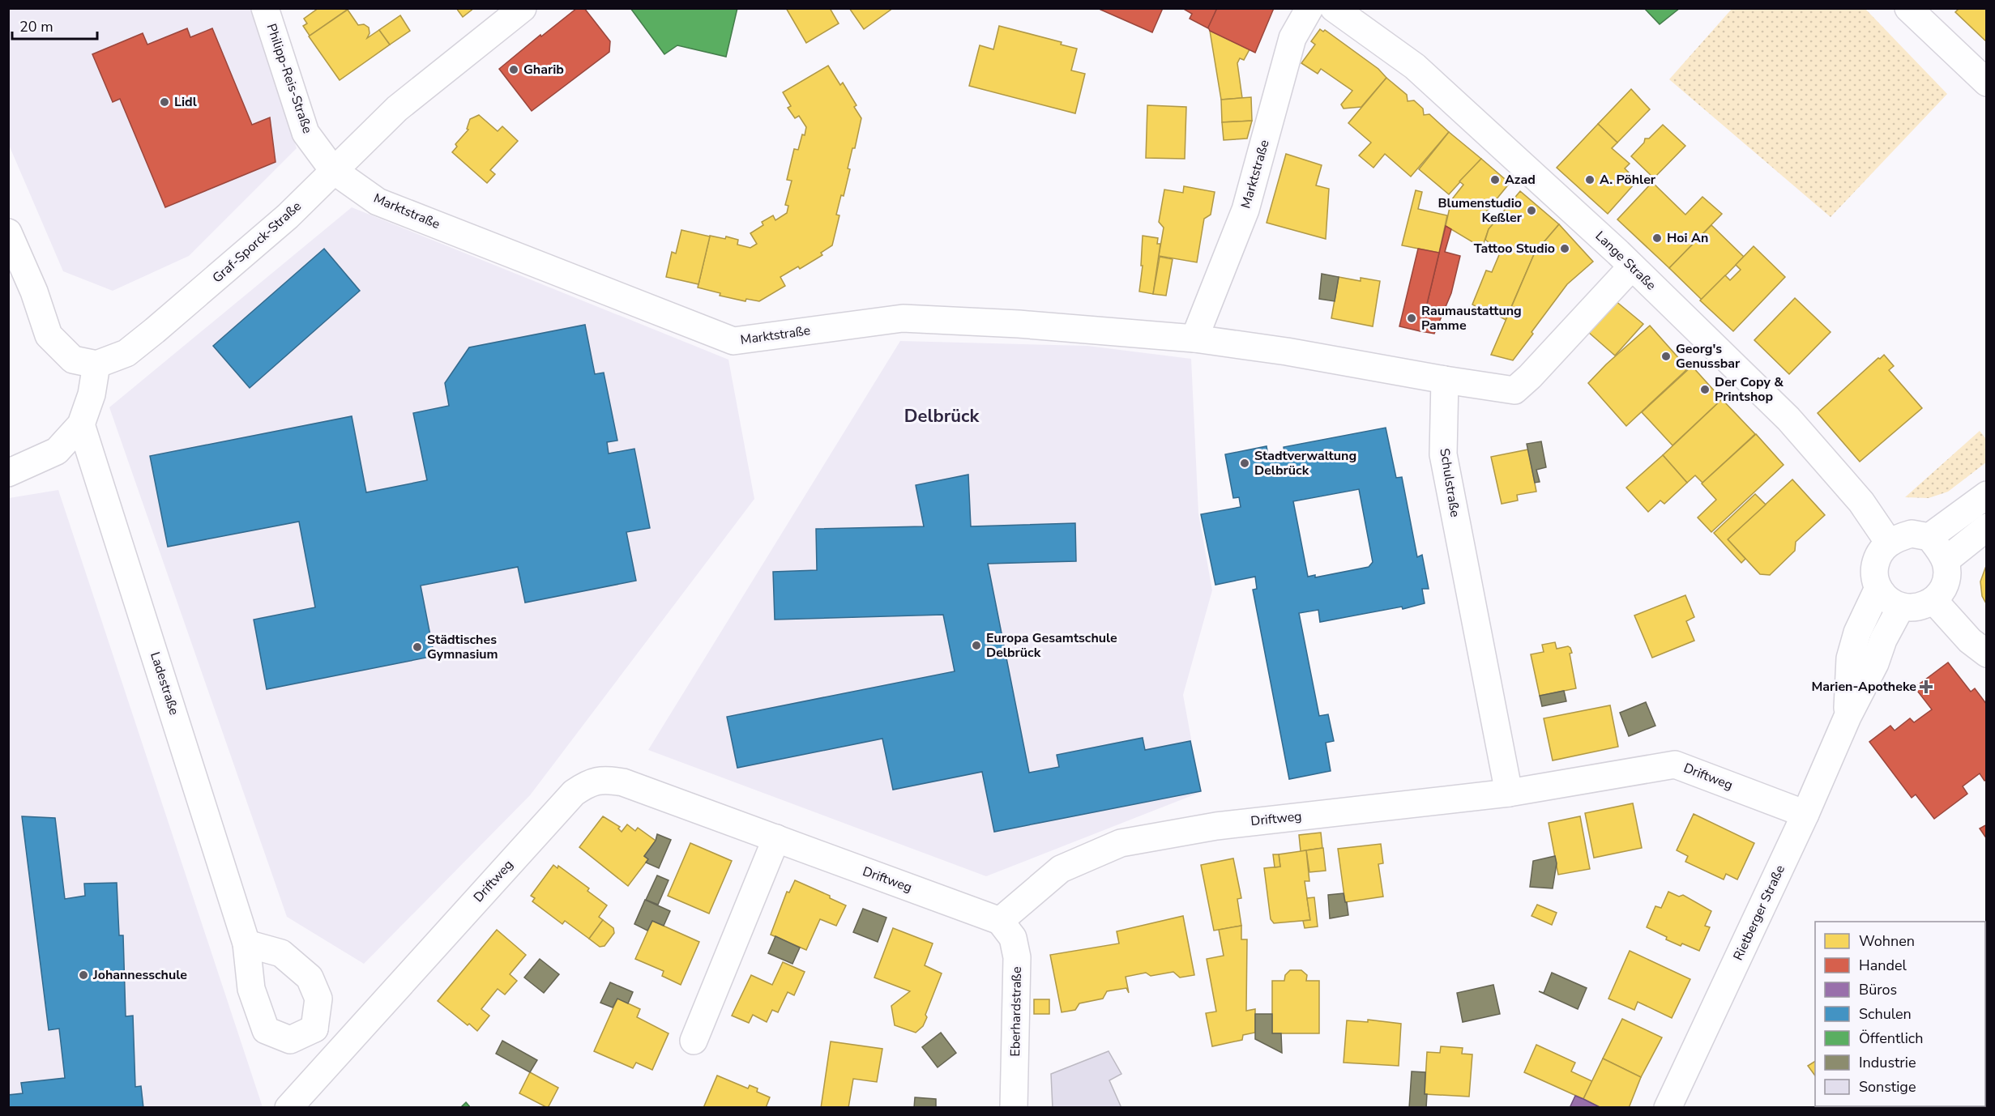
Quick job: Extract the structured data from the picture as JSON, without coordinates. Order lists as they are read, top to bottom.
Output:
{
  "streets": {
    "street": [
      "Philipp-Reis-Straße",
      "Marktstraße",
      "Graf-Sporck-Straße",
      "Lange Straße",
      "Schulstraße",
      "Ladestraße",
      "Driftweg",
      "Rietberger Straße",
      "Eberhardstraße"
    ]
  },
  "crossings": [
    ["Philipp-Reis-Straße", "Marktstraße"],
    ["Philipp-Reis-Straße", "Graf-Sporck-Straße"],
    ["Marktstraße", "Graf-Sporck-Straße"],
    ["Marktstraße", "Schulstraße"],
    ["Lange Straße", "Rietberger Straße"],
    ["Schulstraße", "Driftweg"],
    ["Driftweg", "Rietberger Straße"],
    ["Driftweg", "Eberhardstraße"]
  ],
  "districts": ["Delbrück"],
  "places": {
    "other": [
      "Gharib",
      "Lidl",
      "Azad",
      "A. Pöhler",
      "Blumenstudio Keßler",
      "Hoi An",
      "Tattoo Studio",
      "Raumaustattung Pamme",
      "Georg's Genussbar",
      "Der Copy & Printshop",
      "Stadtverwaltung Delbrück",
      "Europa Gesamtschule Delbrück",
      "Städtisches Gymnasium",
      "Johannesschule"
    ],
    "health": ["Marien-Apotheke"]
  },
  "legend": [
    "Wohnen",
    "Handel",
    "Büros",
    "Schulen",
    "Öffentlich",
    "Industrie",
    "Sonstige"
  ],
  "scale_bar": "20 m"
}
